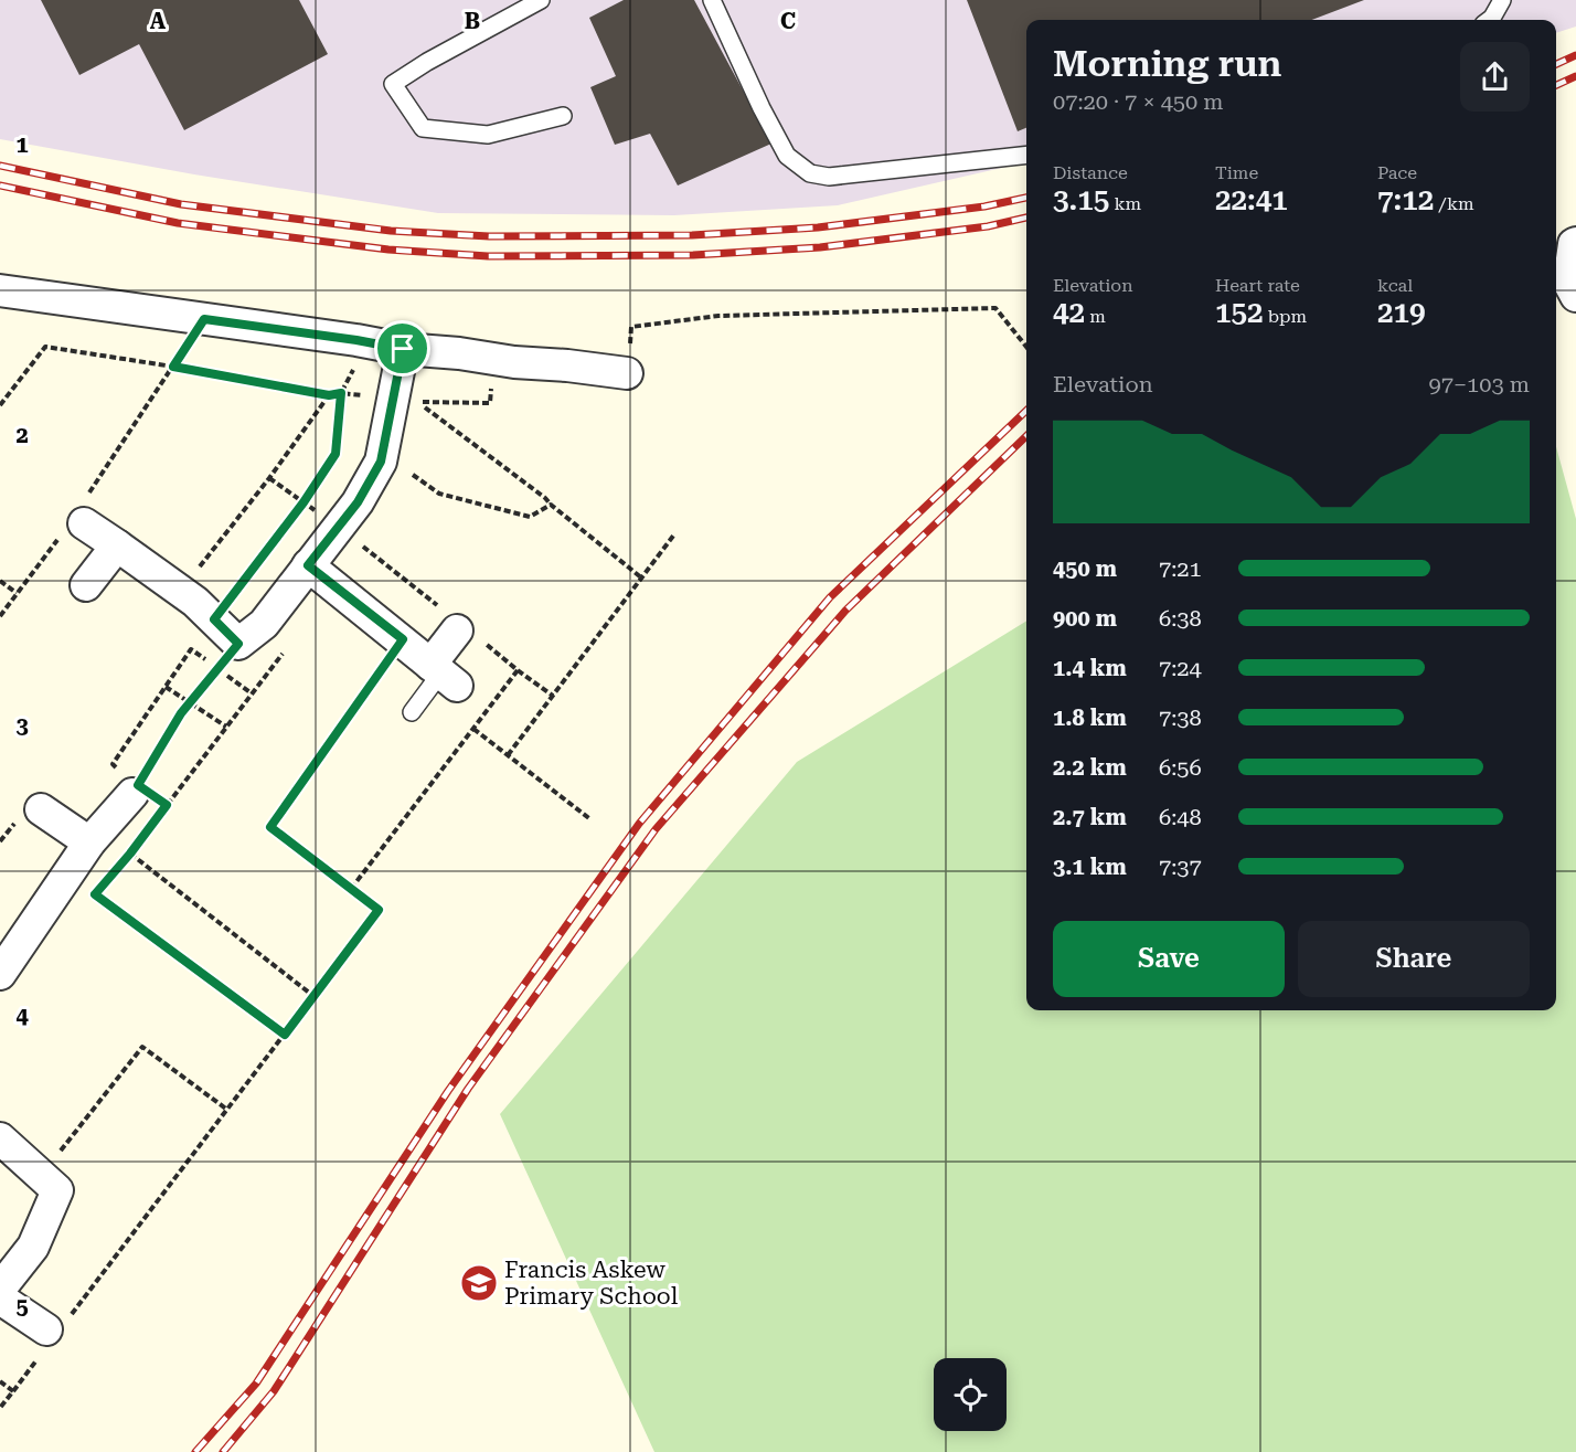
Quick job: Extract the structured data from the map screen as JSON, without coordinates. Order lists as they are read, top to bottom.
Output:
{
  "places": {
    "school or university": ["Francis Askew Primary School"]
  },
  "page": {
    "heading": ["Morning run", "07:20 · 7 × 450 m"],
    "stats": [
      ["Distance", "3.15 km"],
      ["Time", "22:41"],
      ["Pace", "7:12 /km"],
      ["Elevation", "42 m"],
      ["Heart rate", "152 bpm"],
      ["kcal", "219"]
    ],
    "chart": ["Elevation", "97–103 m"],
    "list": [
      {
        "name": "450 m",
        "note": "7:21"
      },
      {
        "name": "900 m",
        "note": "6:38"
      },
      {
        "name": "1.4 km",
        "note": "7:24"
      },
      {
        "name": "1.8 km",
        "note": "7:38"
      },
      {
        "name": "2.2 km",
        "note": "6:56"
      },
      {
        "name": "2.7 km",
        "note": "6:48"
      },
      {
        "name": "3.1 km",
        "note": "7:37"
      }
    ],
    "buttons": ["Save", "Share"]
  },
  "grid": {
    "columns": ["A", "B", "C"],
    "rows": [
      "1",
      "2",
      "3",
      "4",
      "5"
    ]
  }
}
